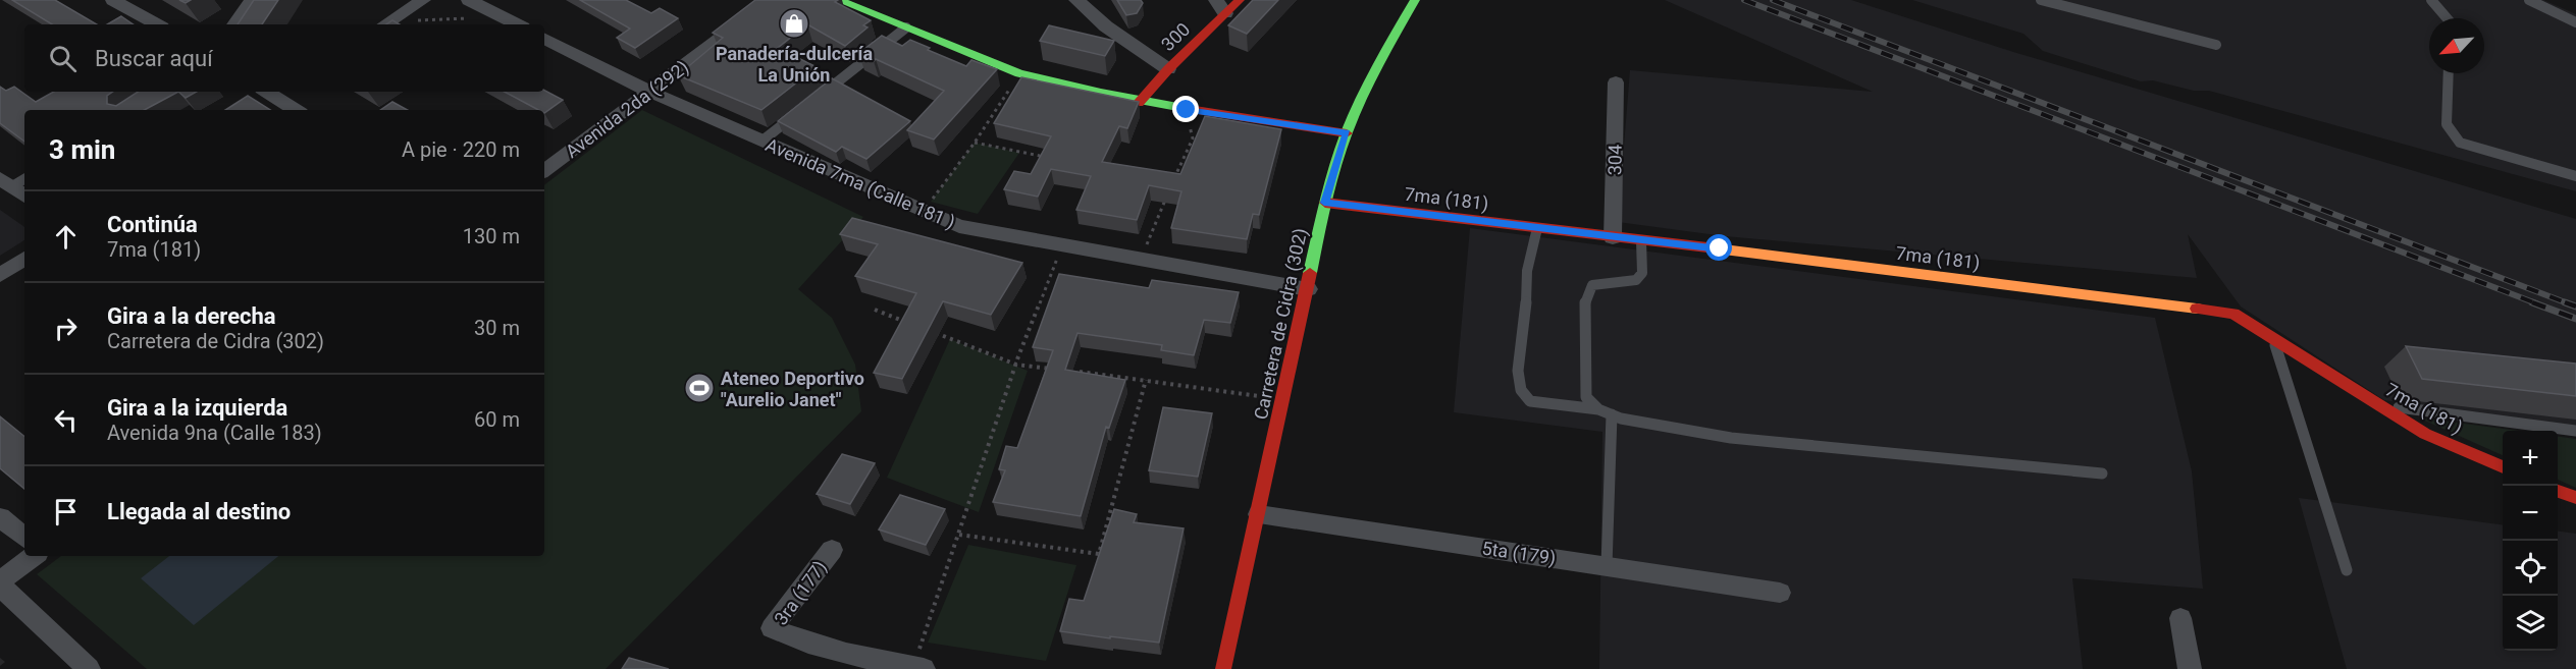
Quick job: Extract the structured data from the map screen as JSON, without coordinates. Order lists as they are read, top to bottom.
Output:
{
  "streets": {
    "street": [
      "300",
      "Avenida 2da (292)",
      "304",
      "Avenida 7ma (Calle 181 )",
      "7ma (181)",
      "Carretera de Cidra (302)",
      "5ta (179)",
      "3ra (177)"
    ]
  },
  "crossings": [
    ["Avenida 2da (292)", "Avenida 7ma (Calle 181 )"],
    ["304", "7ma (181)"],
    ["Avenida 7ma (Calle 181 )", "Carretera de Cidra (302)"],
    ["7ma (181)", "Carretera de Cidra (302)"],
    ["Carretera de Cidra (302)", "5ta (179)"]
  ],
  "places": {
    "shop": ["Panadería-dulcería La Unión"],
    "sports": ["Ateneo Deportivo \"Aurelio Janet\""]
  },
  "north": "bottom left",
  "page": {
    "search": "Buscar aquí",
    "heading": ["3 min", "A pie · 220 m"],
    "list": [
      ["Continúa", "7ma (181)", "130 m"],
      ["Gira a la derecha", "Carretera de Cidra (302)", "30 m"],
      ["Gira a la izquierda", "Avenida 9na (Calle 183)", "60 m"],
      "Llegada al destino"
    ],
    "map_buttons": ["+", "−"]
  }
}
